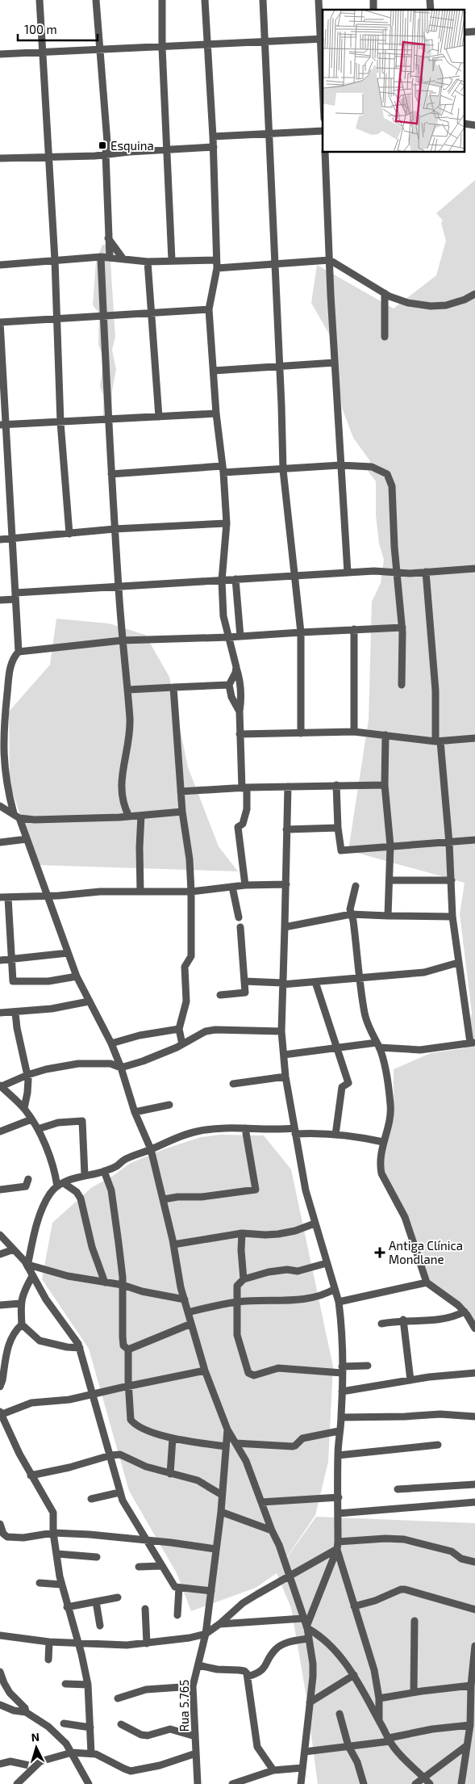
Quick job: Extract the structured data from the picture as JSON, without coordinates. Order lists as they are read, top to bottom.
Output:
{
  "streets": {
    "street": ["Rua 5.765"]
  },
  "places": {
    "transit": ["Esquina"],
    "health": ["Antiga Clínica Mondlane"]
  },
  "scale_bar": "100 m",
  "north": "top"
}
